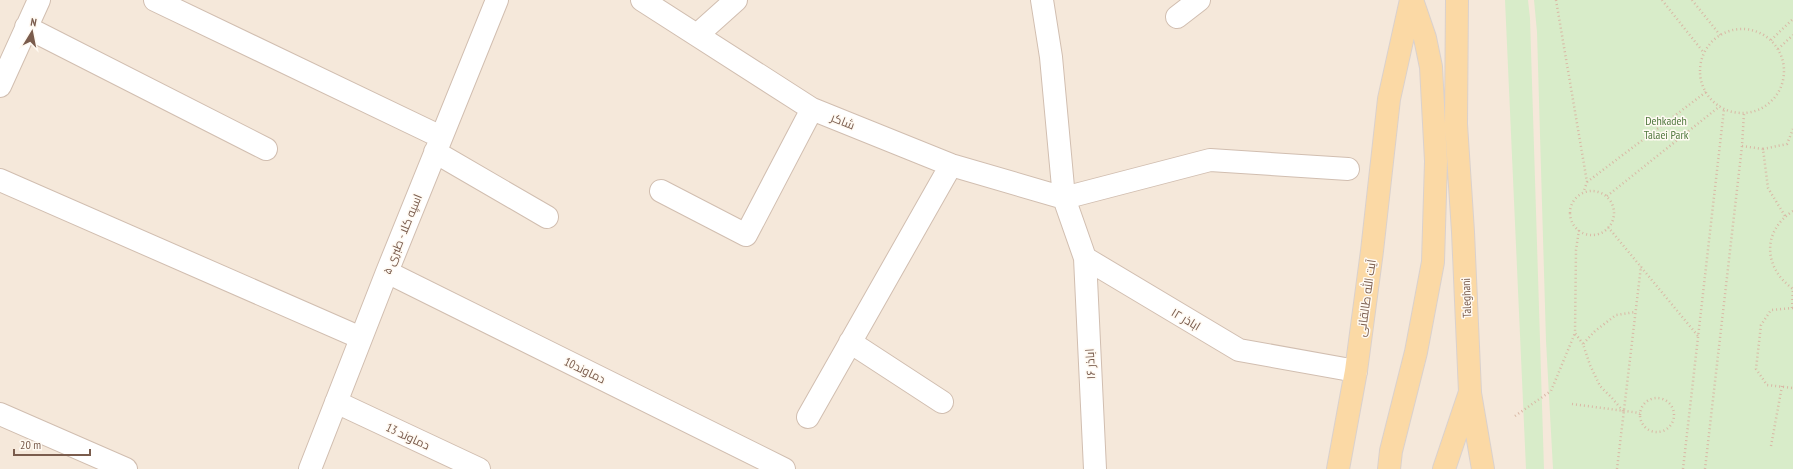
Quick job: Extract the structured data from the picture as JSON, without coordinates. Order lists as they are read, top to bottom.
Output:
{
  "streets": {
    "main road": ["آیت الله طالقانی", "Taleghani"],
    "street": [
      "شاکر",
      "اسپه کلا - طبری ۵",
      "اباذر ۱۲",
      "اباذر ۱۶",
      "دماوند10",
      "دماوند 13"
    ]
  },
  "crossings": [
    ["اسپه کلا - طبری ۵", "دماوند10"],
    ["اسپه کلا - طبری ۵", "دماوند 13"],
    ["آیت الله طالقانی", "اباذر ۱۲"],
    ["اباذر ۱۲", "اباذر ۱۶"]
  ],
  "parks": ["Dehkadeh Talaei Park"],
  "scale_bar": "20 m",
  "north": "top"
}
